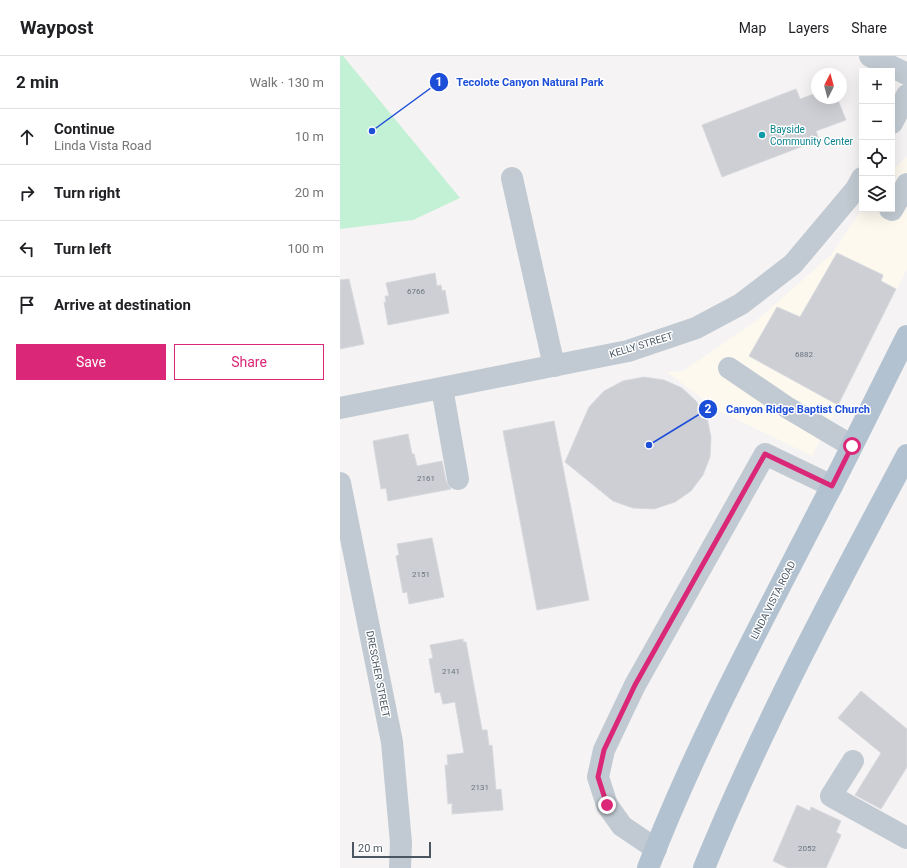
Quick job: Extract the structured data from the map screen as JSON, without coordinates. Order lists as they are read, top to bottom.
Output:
{
  "streets": {
    "main road": ["LINDA VISTA ROAD"],
    "street": ["KELLY STREET", "DRESCHER STREET"]
  },
  "places": ["Tecolote Canyon Natural Park", "Bayside Community Center", "Canyon Ridge Baptist Church"],
  "house_numbers": [
    "6766",
    "6882",
    "2161",
    "2151",
    "2141",
    "2131",
    "2052"
  ],
  "scale_bar": "20 m",
  "north": "top",
  "page": {
    "header": "Waypost",
    "nav": ["Map", "Layers", "Share"],
    "heading": ["2 min", "Walk · 130 m"],
    "map_buttons": ["+", "−"],
    "list": [
      ["Continue", "Linda Vista Road", "10 m"],
      ["Turn right", "20 m"],
      ["Turn left", "100 m"],
      "Arrive at destination"
    ],
    "buttons": ["Save", "Share"],
    "scale": "20 m"
  }
}
